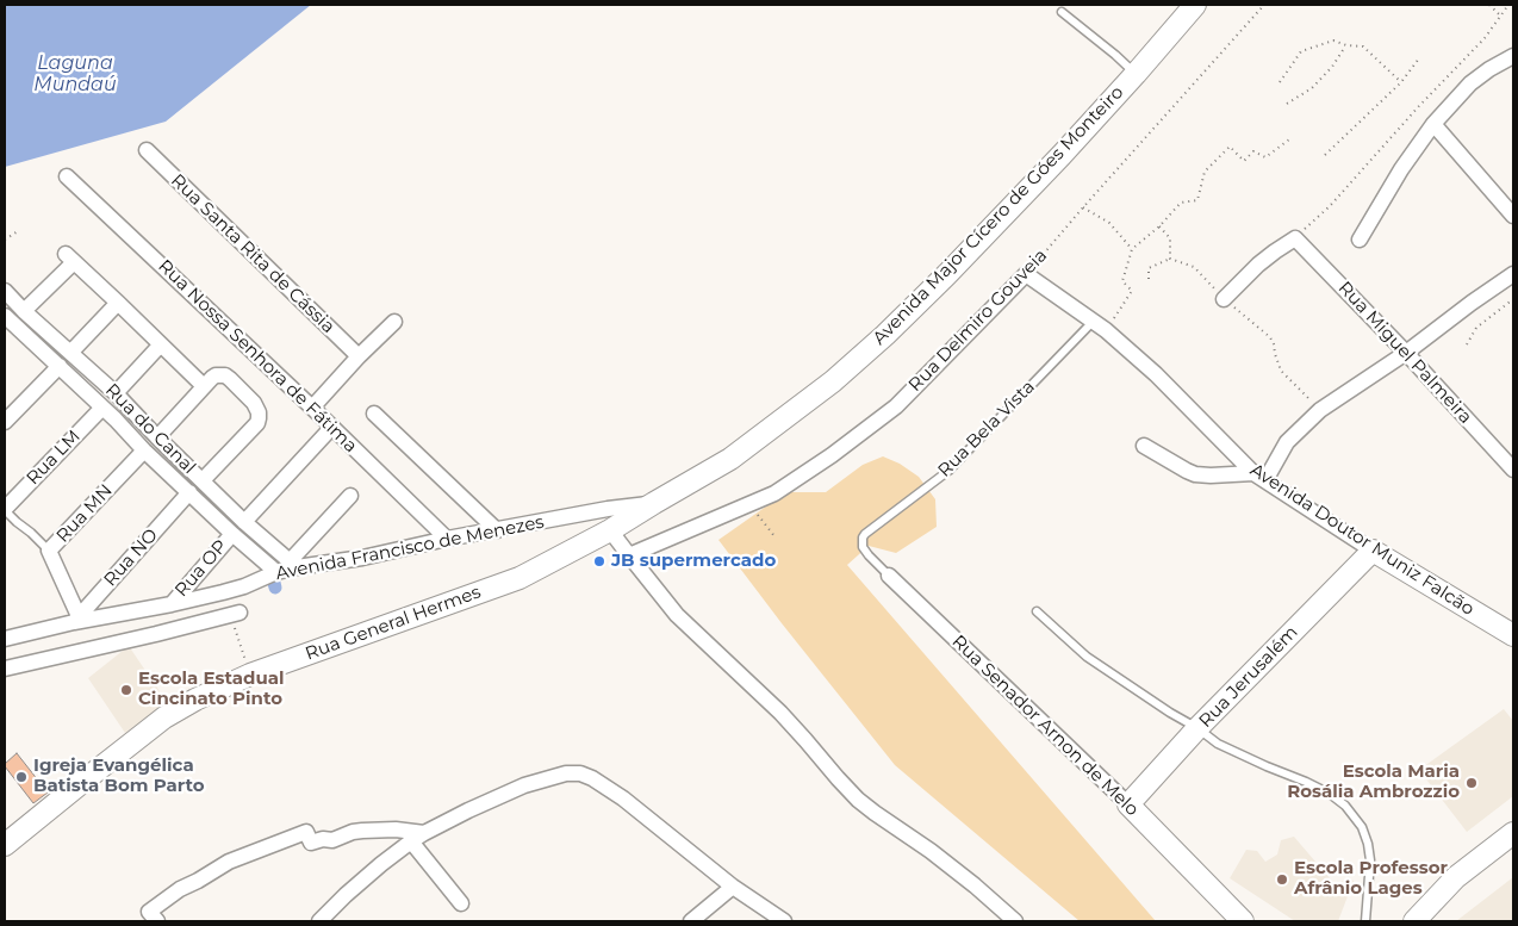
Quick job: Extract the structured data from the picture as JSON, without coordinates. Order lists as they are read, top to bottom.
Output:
{
  "streets": {
    "street": [
      "Avenida Major Cícero de Góes Monteiro",
      "Rua Santa Rita de Cássia",
      "Rua Delmiro Gouveia",
      "Rua Miguel Palmeira",
      "Rua Nossa Senhora de Fátima",
      "Rua do Canal",
      "Rua LM",
      "Rua MN",
      "Avenida Doutor Muniz Falcão",
      "Avenida Francisco de Menezes",
      "Rua NO",
      "Rua OP",
      "Rua General Hermes",
      "Rua Jerusalém",
      "Rua Senador Arnon de Melo"
    ],
    "lane": ["Rua Bela Vista"]
  },
  "crossings": [
    ["Avenida Major Cícero de Góes Monteiro", "Avenida Francisco de Menezes"],
    ["Avenida Major Cícero de Góes Monteiro", "Rua General Hermes"],
    ["Rua Delmiro Gouveia", "Avenida Doutor Muniz Falcão"],
    ["Rua Nossa Senhora de Fátima", "Avenida Francisco de Menezes"],
    ["Rua do Canal", "Rua LM"],
    ["Rua do Canal", "Rua MN"],
    ["Rua do Canal", "Avenida Francisco de Menezes"],
    ["Rua do Canal", "Rua NO"],
    ["Rua do Canal", "Rua OP"],
    ["Rua Bela Vista", "Avenida Doutor Muniz Falcão"],
    ["Rua Bela Vista", "Rua Senador Arnon de Melo"],
    ["Rua MN", "Avenida Francisco de Menezes"],
    ["Rua MN", "Rua NO"],
    ["Avenida Doutor Muniz Falcão", "Rua Jerusalém"],
    ["Avenida Francisco de Menezes", "Rua NO"],
    ["Avenida Francisco de Menezes", "Rua OP"],
    ["Avenida Francisco de Menezes", "Rua General Hermes"],
    ["Rua Jerusalém", "Rua Senador Arnon de Melo"]
  ],
  "water": ["Laguna Mundaú"],
  "places": [
    "JB supermercado",
    "Escola Estadual Cincinato Pinto",
    "Igreja Evangélica Batista Bom Parto",
    "Escola Maria Rosália Ambrozzio",
    "Escola Professor Afrânio Lages"
  ]
}
